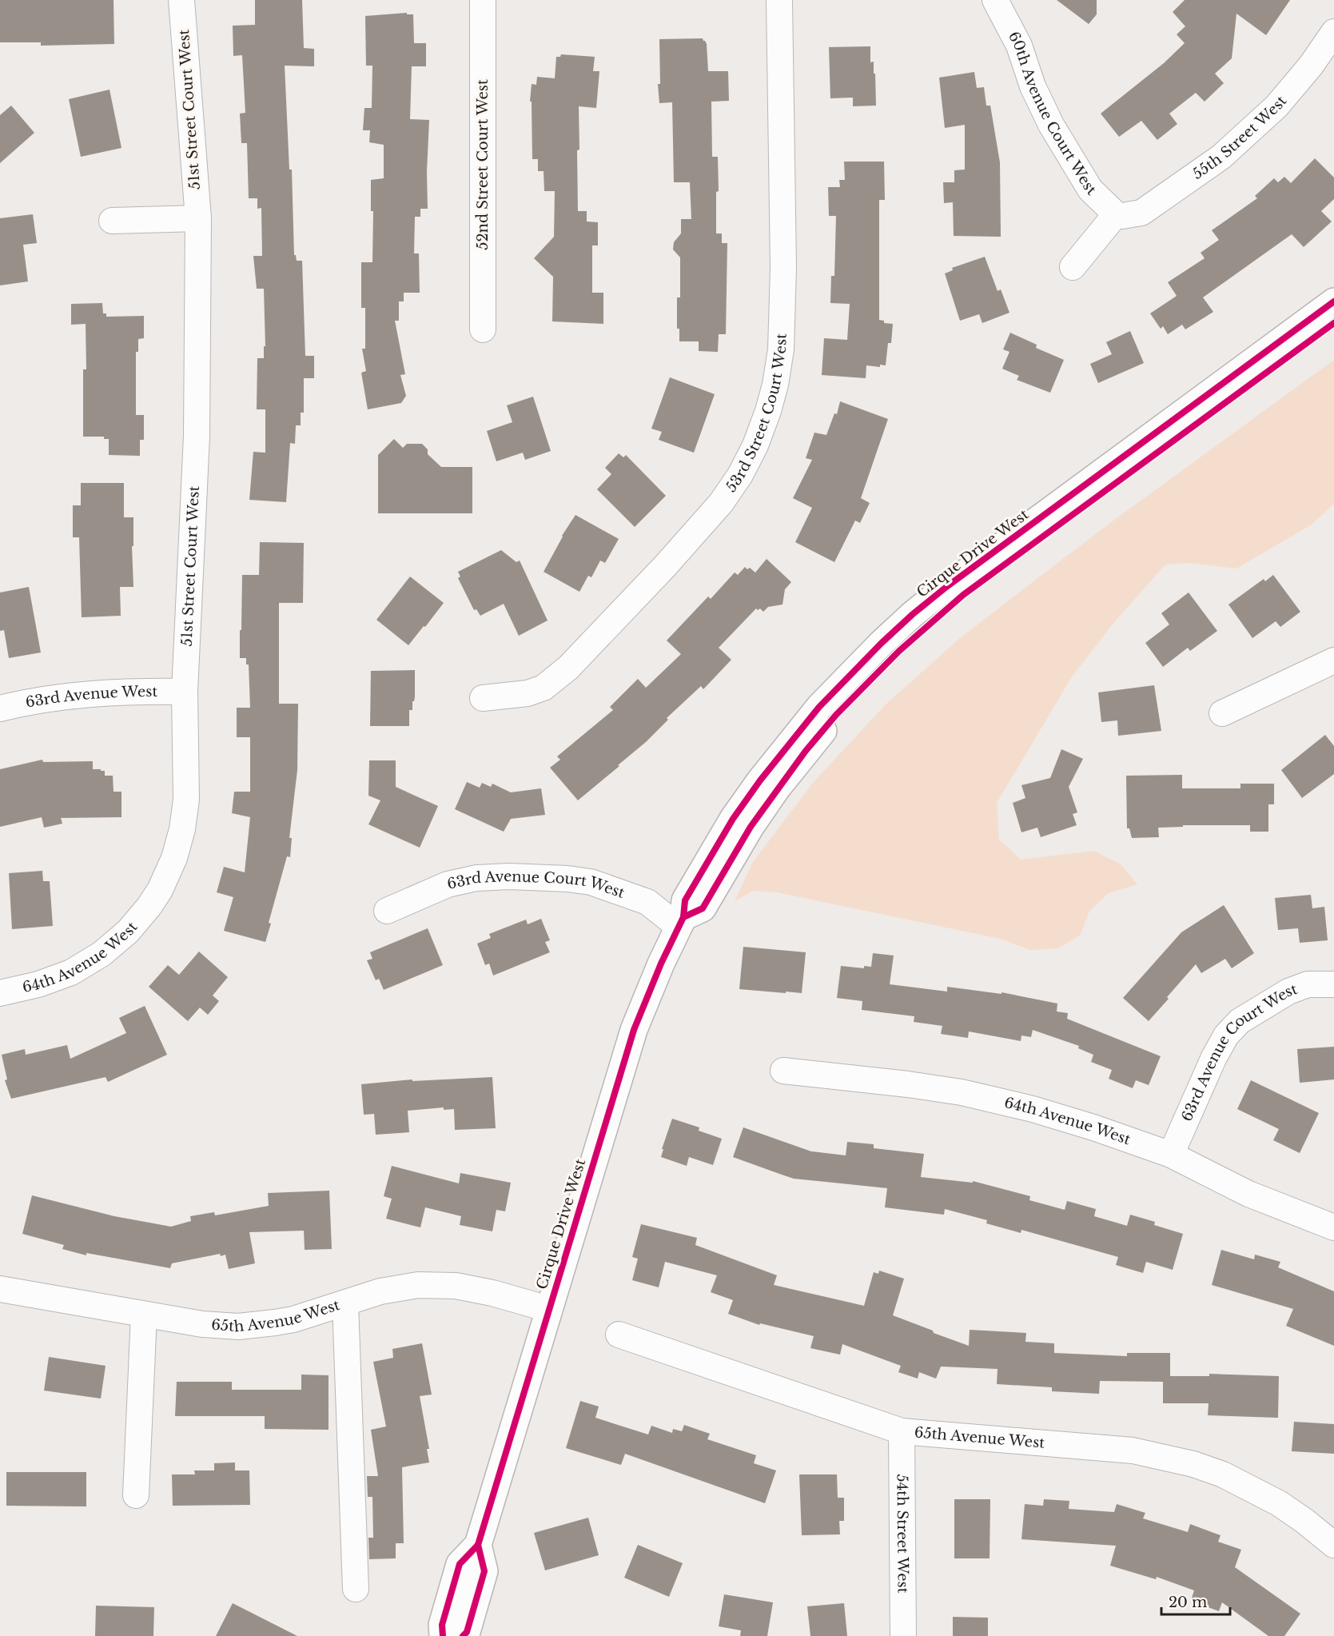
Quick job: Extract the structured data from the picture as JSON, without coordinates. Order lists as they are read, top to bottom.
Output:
{
  "streets": {
    "main road": ["Cirque Drive West"],
    "street": [
      "51st Street Court West",
      "60th Avenue Court West",
      "55th Street West",
      "52nd Street Court West",
      "53rd Street Court West",
      "63rd Avenue West",
      "63rd Avenue Court West",
      "64th Avenue West",
      "65th Avenue West",
      "54th Street West"
    ]
  },
  "crossings": [
    ["51st Street Court West", "63rd Avenue West"],
    ["51st Street Court West", "64th Avenue West"],
    ["60th Avenue Court West", "55th Street West"],
    ["Cirque Drive West", "63rd Avenue Court West"],
    ["Cirque Drive West", "65th Avenue West"],
    ["63rd Avenue Court West", "64th Avenue West"],
    ["65th Avenue West", "54th Street West"]
  ],
  "scale_bar": "20 m"
}
